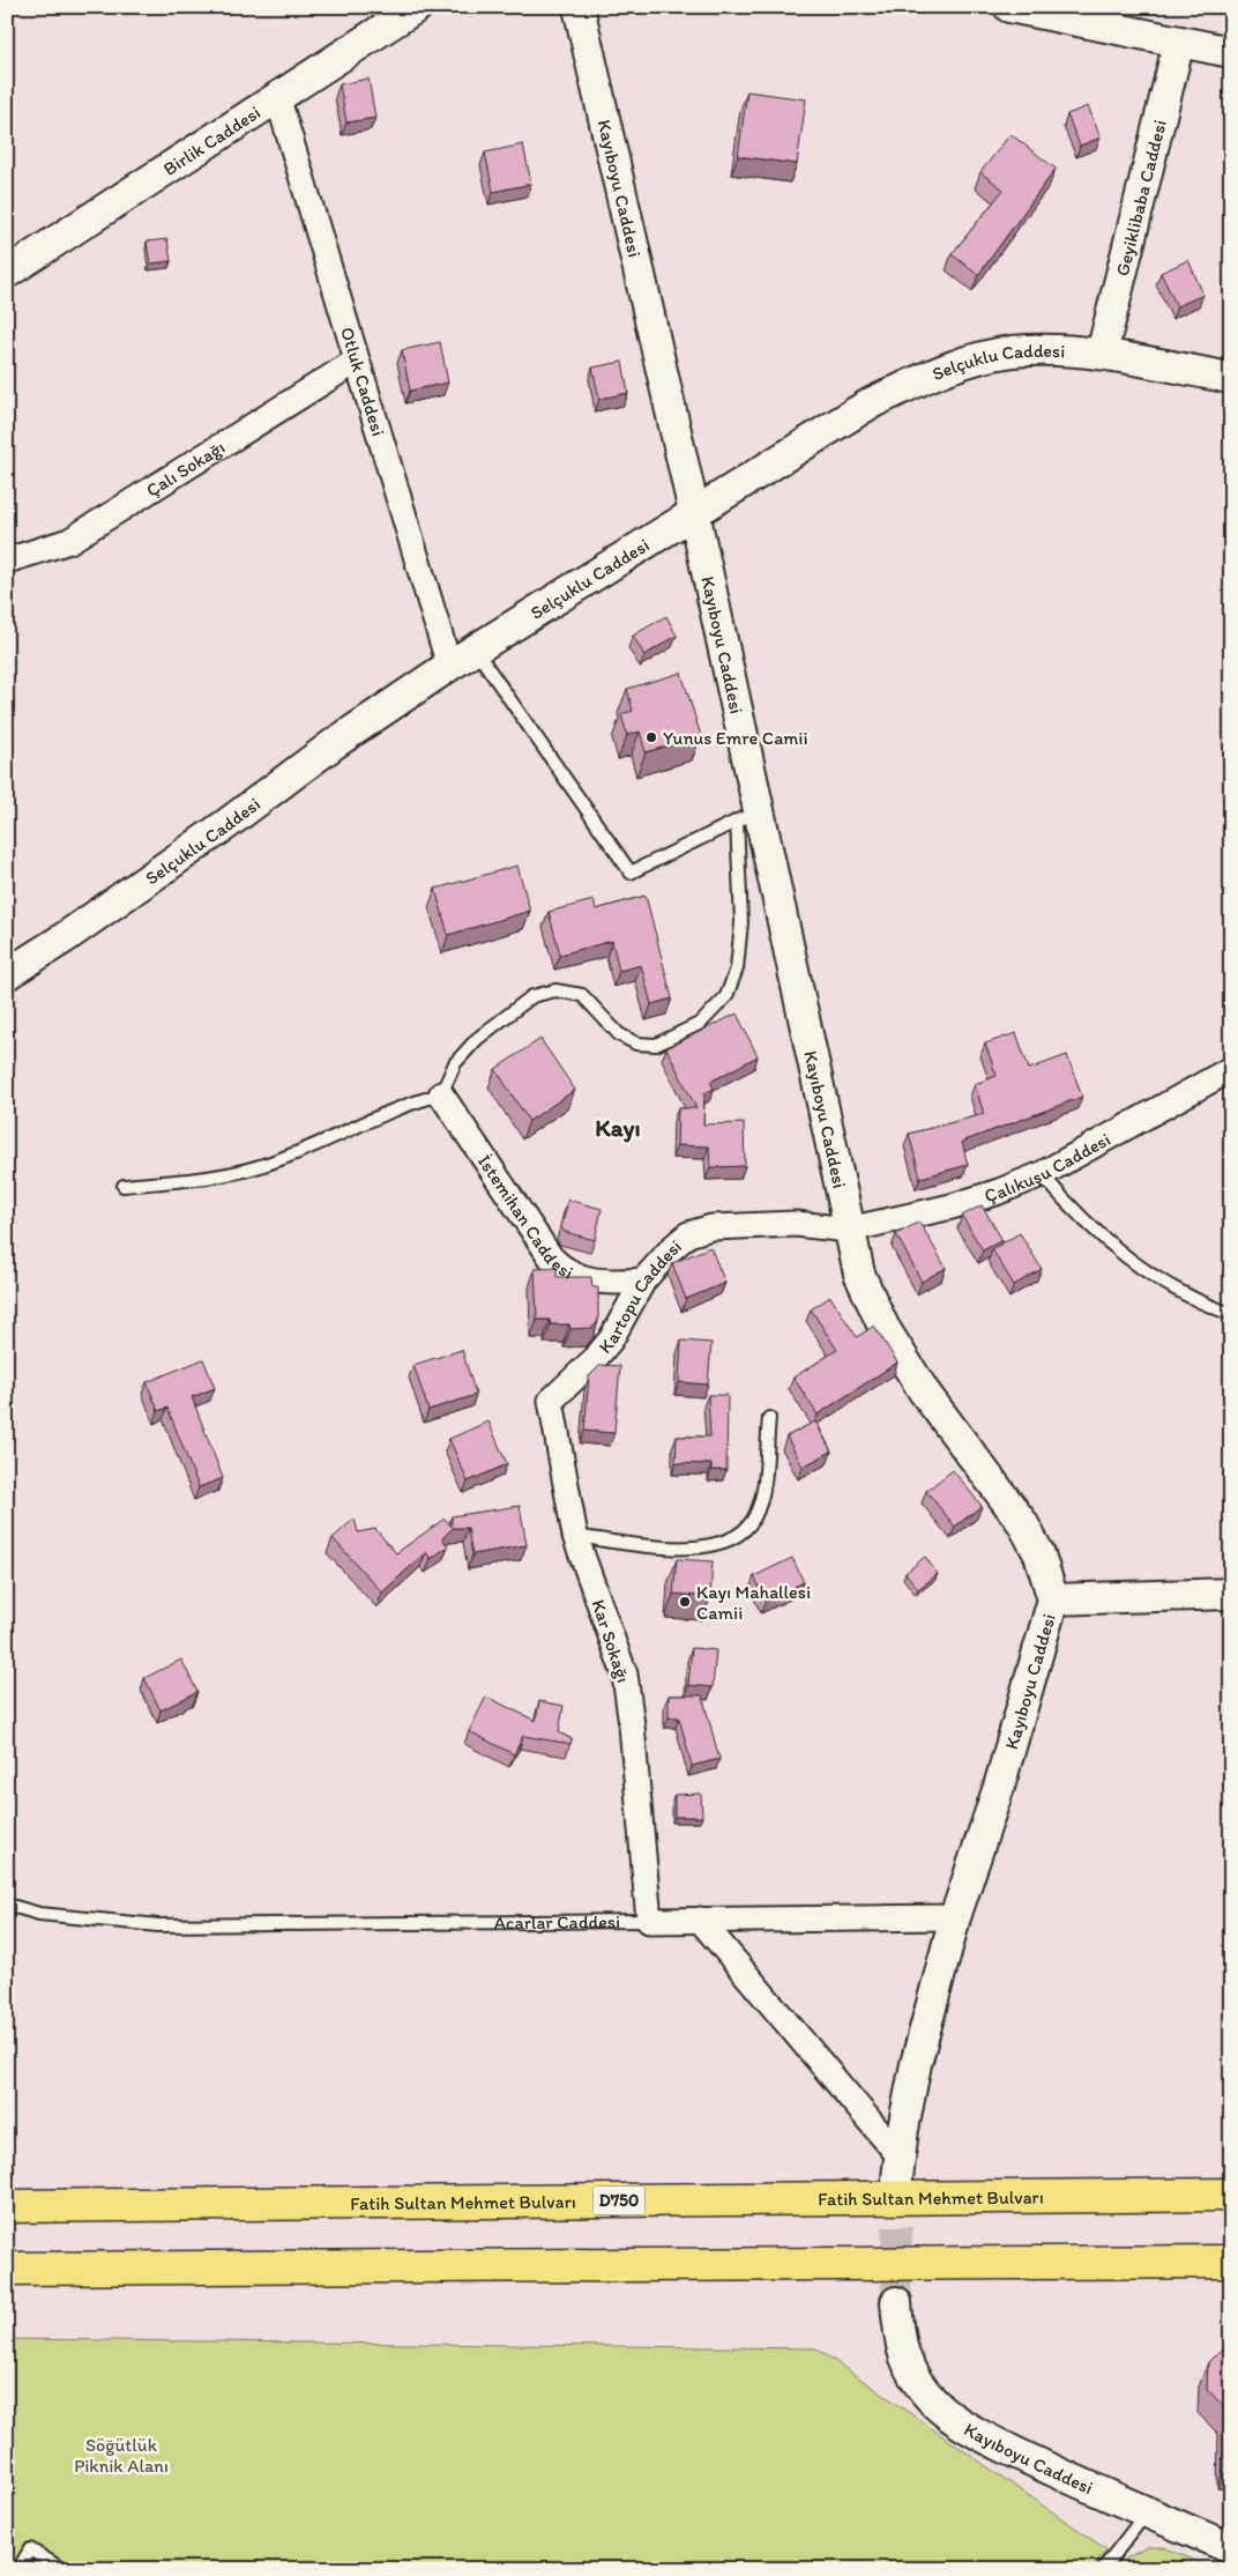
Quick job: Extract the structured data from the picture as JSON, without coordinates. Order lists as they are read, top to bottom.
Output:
{
  "streets": {
    "highway": ["Fatih Sultan Mehmet Bulvarı", "D750"],
    "street": [
      "Birlik Caddesi",
      "Kayıboyu Caddesi",
      "Geyiklibaba Caddesi",
      "Selçuklu Caddesi",
      "Otluk Caddesi",
      "Çalı Sokağı",
      "Çalıkuşu Caddesi",
      "İstemihan Caddesi",
      "Kartopu Caddesi",
      "Kar Sokağı",
      "Acarlar Caddesi"
    ]
  },
  "crossings": [
    ["Birlik Caddesi", "Otluk Caddesi"],
    ["Kayıboyu Caddesi", "Selçuklu Caddesi"],
    ["Kayıboyu Caddesi", "Çalıkuşu Caddesi"],
    ["Kayıboyu Caddesi", "Kartopu Caddesi"],
    ["Kayıboyu Caddesi", "Acarlar Caddesi"],
    ["Geyiklibaba Caddesi", "Selçuklu Caddesi"],
    ["Selçuklu Caddesi", "Otluk Caddesi"],
    ["Otluk Caddesi", "Çalı Sokağı"],
    ["Çalıkuşu Caddesi", "Kartopu Caddesi"],
    ["İstemihan Caddesi", "Kartopu Caddesi"],
    ["Kartopu Caddesi", "Kar Sokağı"],
    ["Kar Sokağı", "Acarlar Caddesi"]
  ],
  "districts": ["Kayı"],
  "parks": ["Söğütlük Piknik Alanı"],
  "places": ["Yunus Emre Camii", "Kayı Mahallesi Camii"]
}
